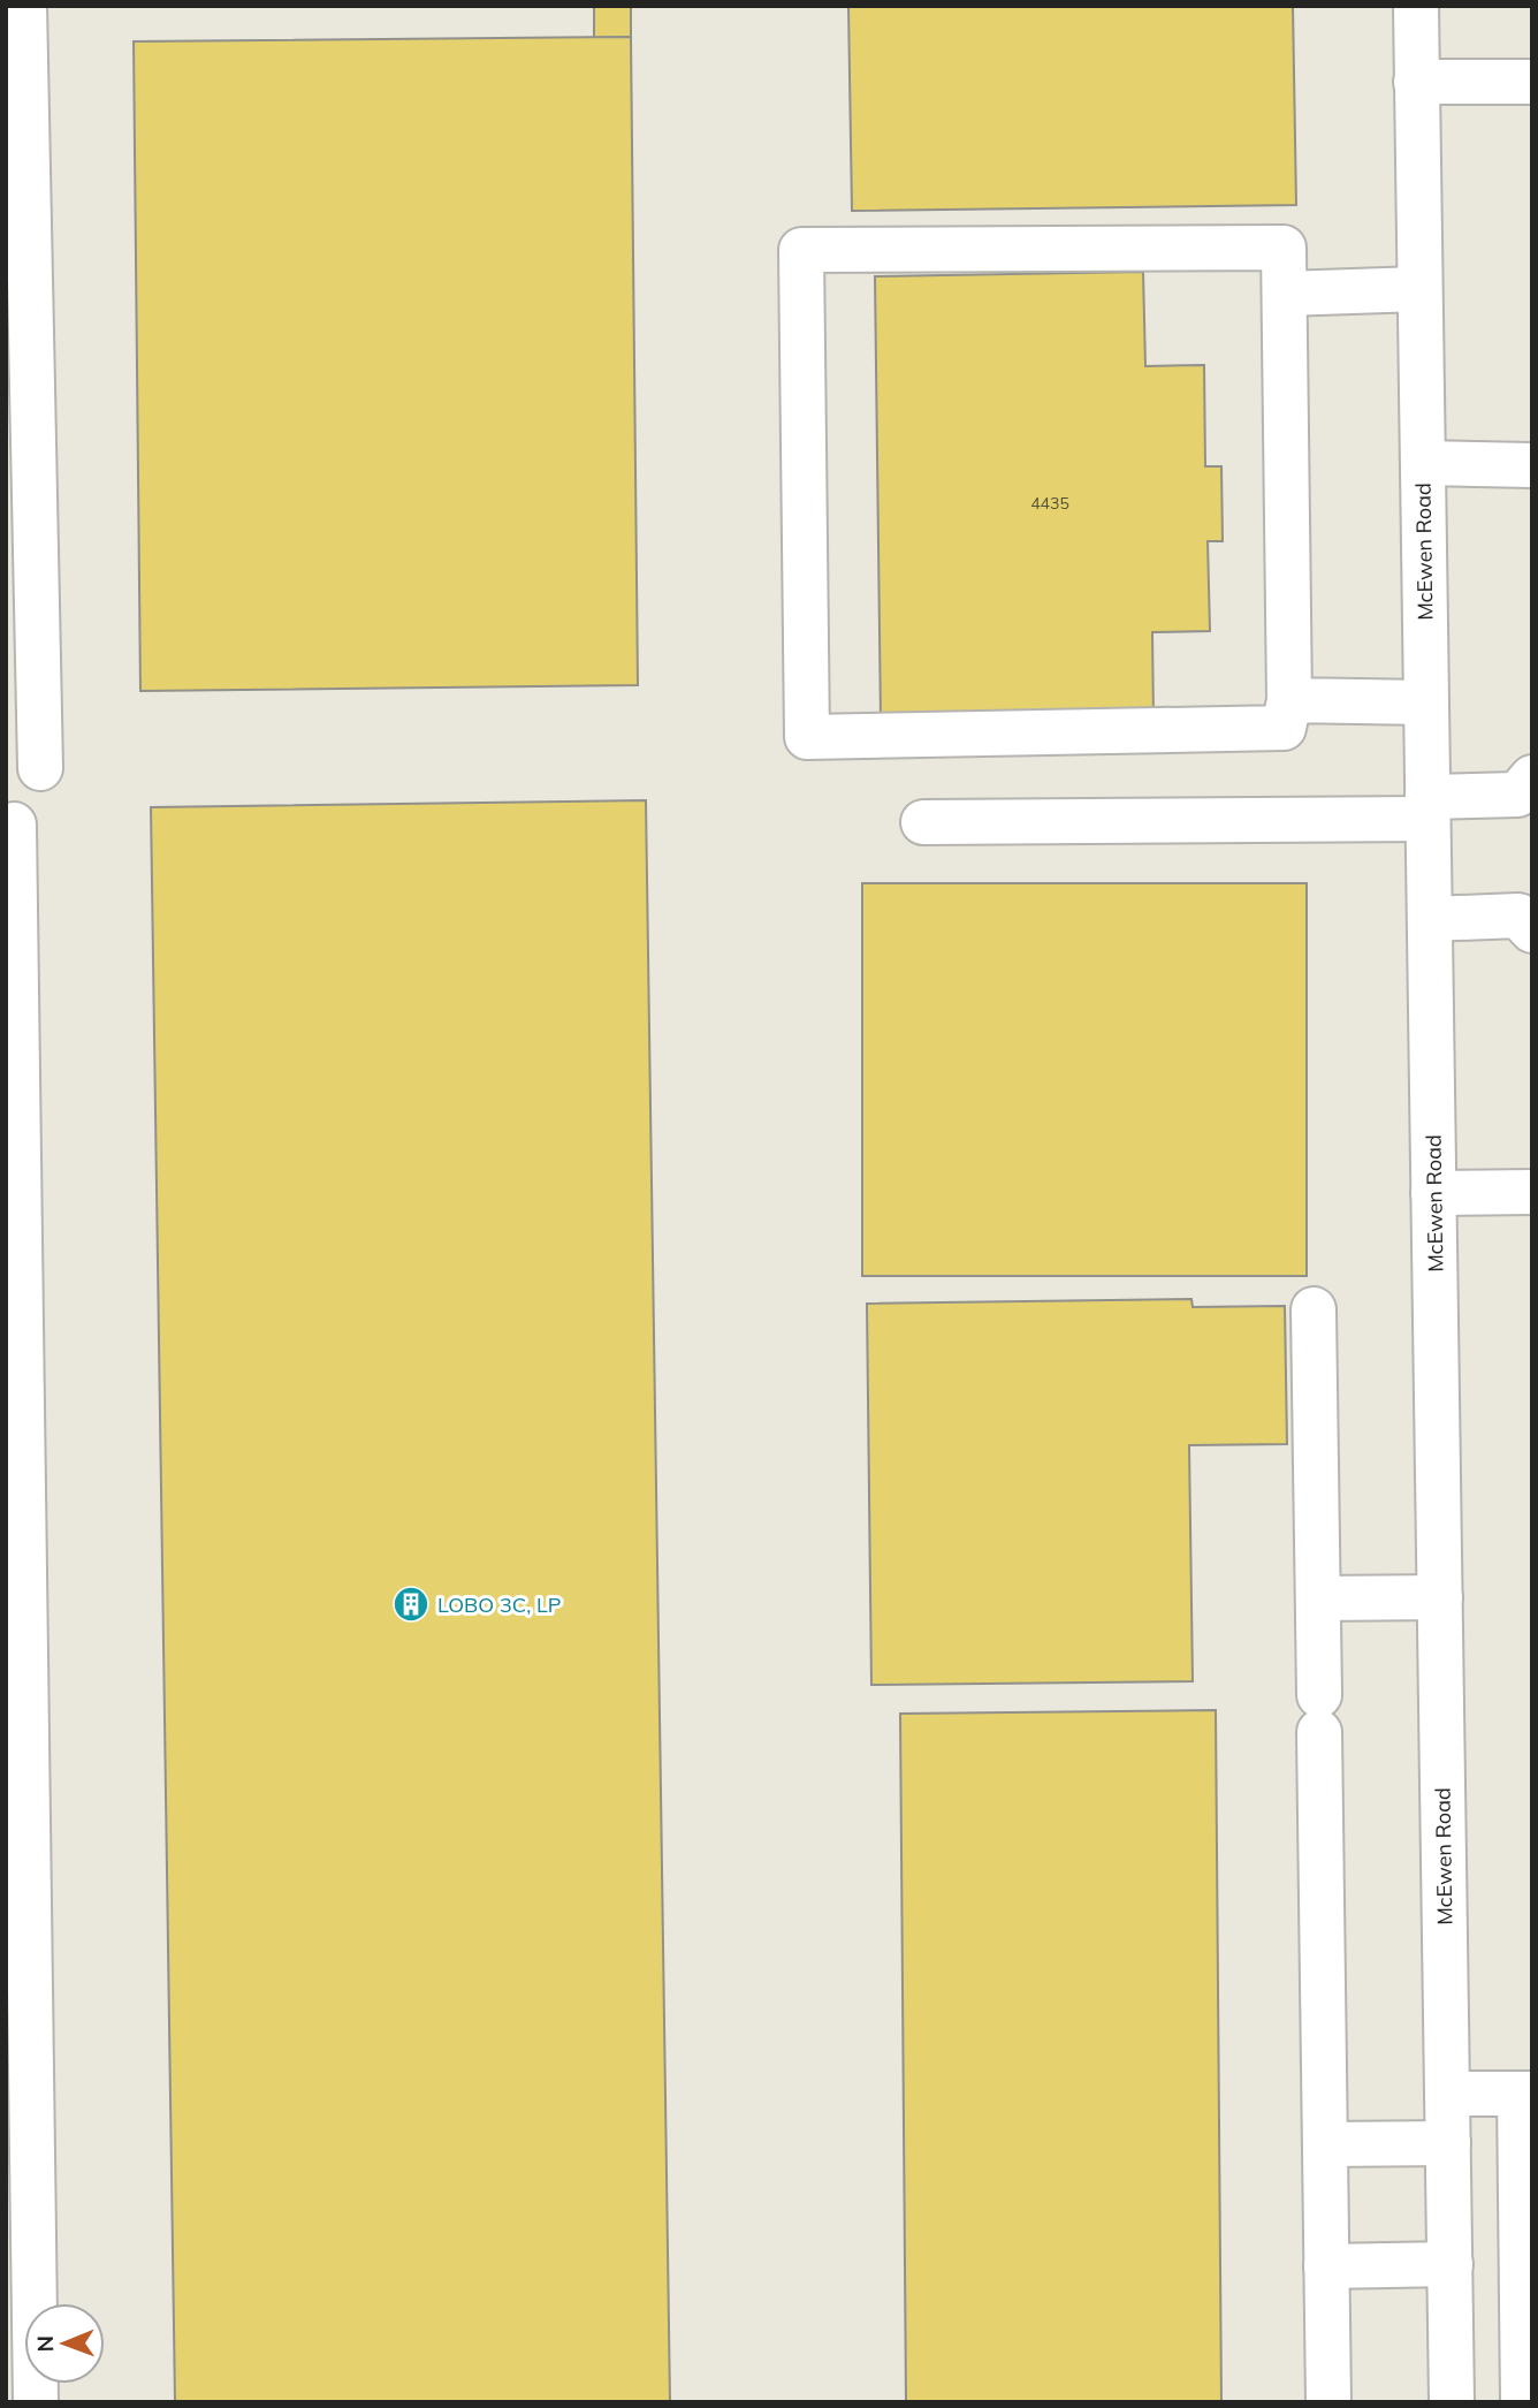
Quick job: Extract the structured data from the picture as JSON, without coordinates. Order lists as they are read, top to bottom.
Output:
{
  "streets": {
    "street": ["McEwen Road"]
  },
  "places": {
    "building": ["LOBO 3C, LP"]
  },
  "house_numbers": ["4435"],
  "north": "left"
}
